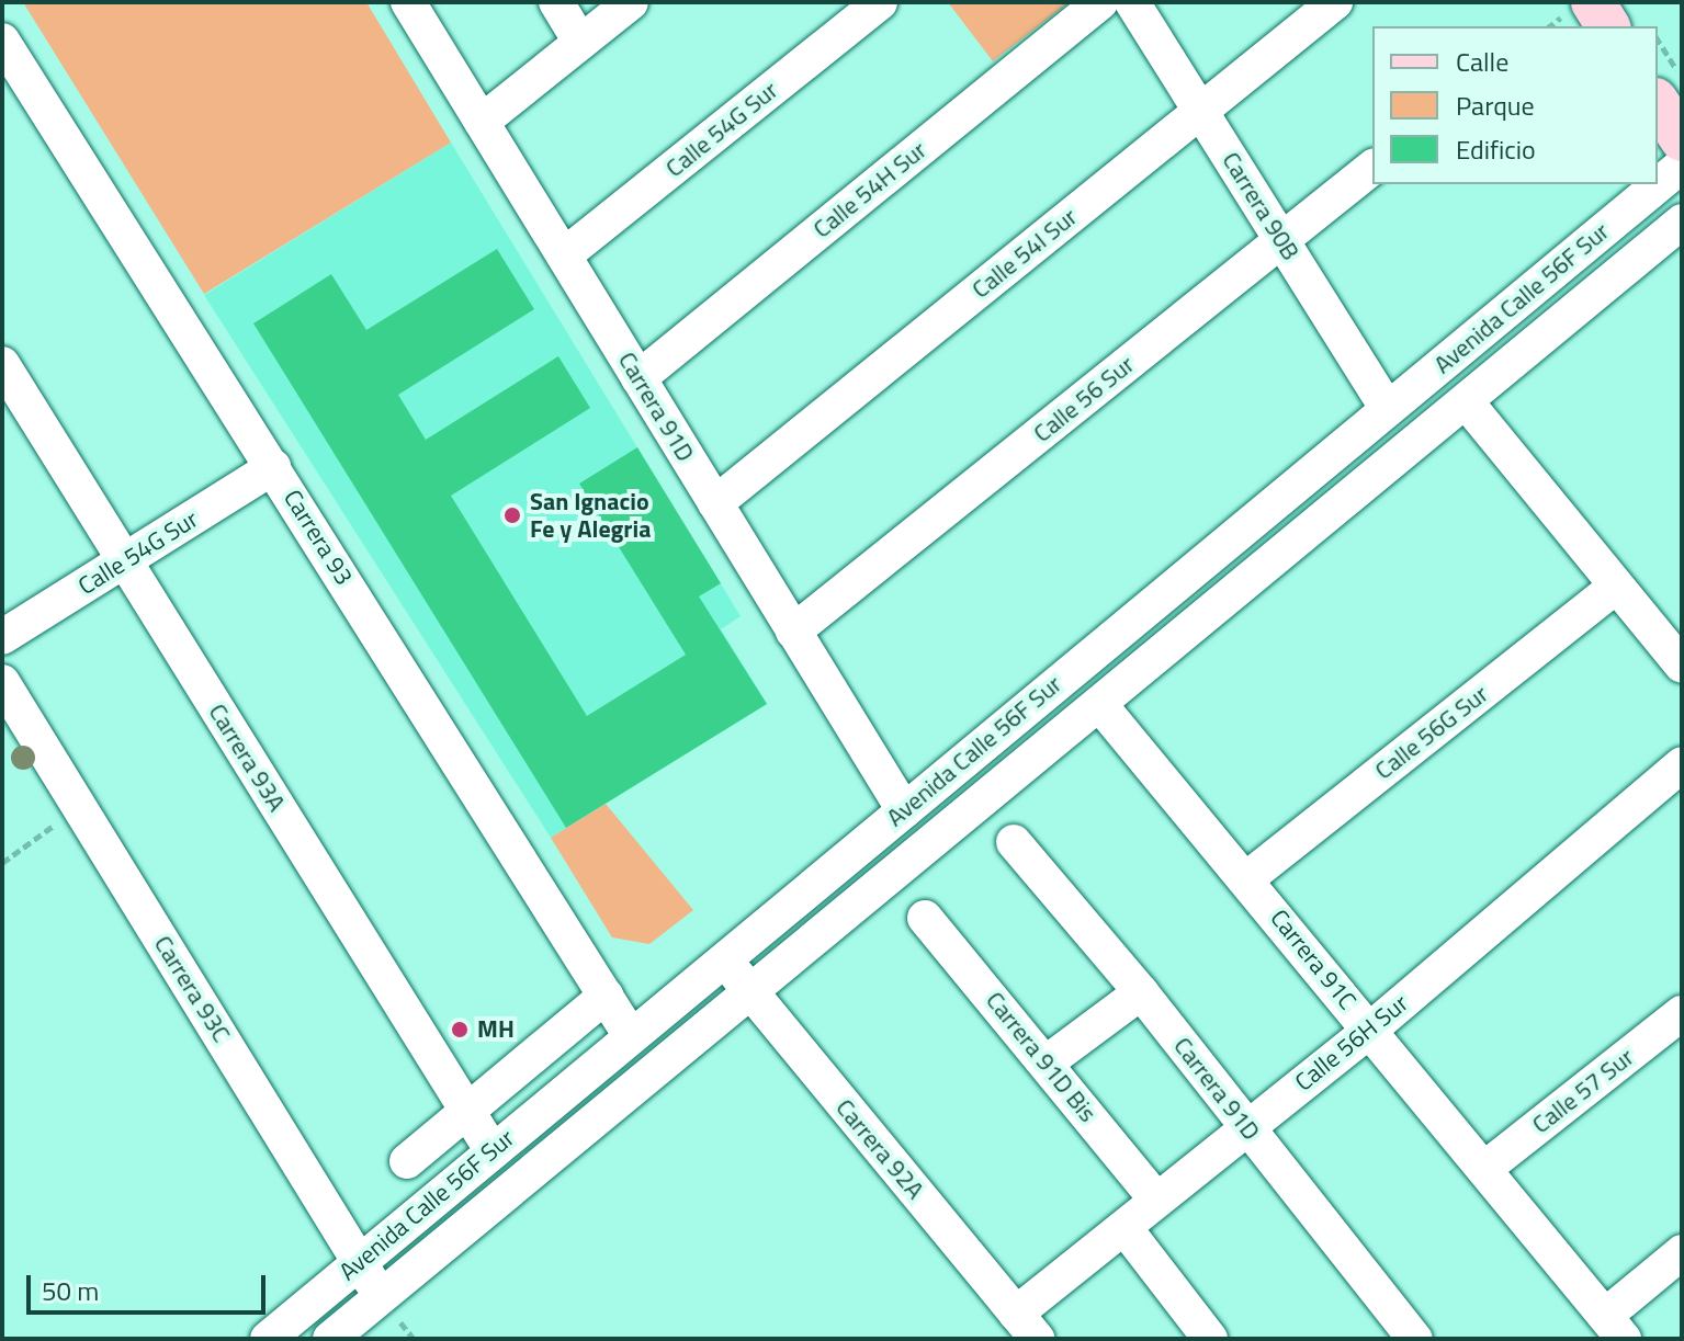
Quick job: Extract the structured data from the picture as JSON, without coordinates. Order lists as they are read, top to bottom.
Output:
{
  "streets": {
    "street": [
      "Calle 54G Sur",
      "Calle 54H Sur",
      "Carrera 90B",
      "Calle 54I Sur",
      "Avenida Calle 56F Sur",
      "Calle 56 Sur",
      "Carrera 91D",
      "Carrera 93",
      "Calle 56G Sur",
      "Carrera 93A",
      "Carrera 91C",
      "Carrera 93C",
      "Calle 56H Sur",
      "Carrera 91D Bis",
      "Calle 57 Sur",
      "Carrera 92A"
    ]
  },
  "crossings": [
    ["Calle 54G Sur", "Carrera 91D"],
    ["Calle 54G Sur", "Carrera 93"],
    ["Calle 54G Sur", "Carrera 93A"],
    ["Calle 54H Sur", "Carrera 91D"],
    ["Carrera 90B", "Calle 54I Sur"],
    ["Carrera 90B", "Avenida Calle 56F Sur"],
    ["Carrera 90B", "Calle 56 Sur"],
    ["Calle 54I Sur", "Carrera 91D"],
    ["Avenida Calle 56F Sur", "Carrera 91D"],
    ["Avenida Calle 56F Sur", "Carrera 93"],
    ["Avenida Calle 56F Sur", "Carrera 93A"],
    ["Avenida Calle 56F Sur", "Carrera 91C"],
    ["Avenida Calle 56F Sur", "Carrera 93C"],
    ["Avenida Calle 56F Sur", "Carrera 92A"],
    ["Calle 56 Sur", "Carrera 91D"],
    ["Carrera 91D", "Calle 56H Sur"],
    ["Calle 56G Sur", "Carrera 91C"],
    ["Carrera 91C", "Calle 56H Sur"],
    ["Carrera 91C", "Calle 57 Sur"],
    ["Calle 56H Sur", "Carrera 91D Bis"],
    ["Calle 56H Sur", "Carrera 92A"]
  ],
  "places": ["San Ignacio Fe y Alegria", "MH"],
  "legend": ["Calle", "Parque", "Edificio"],
  "scale_bar": "50 m"
}
